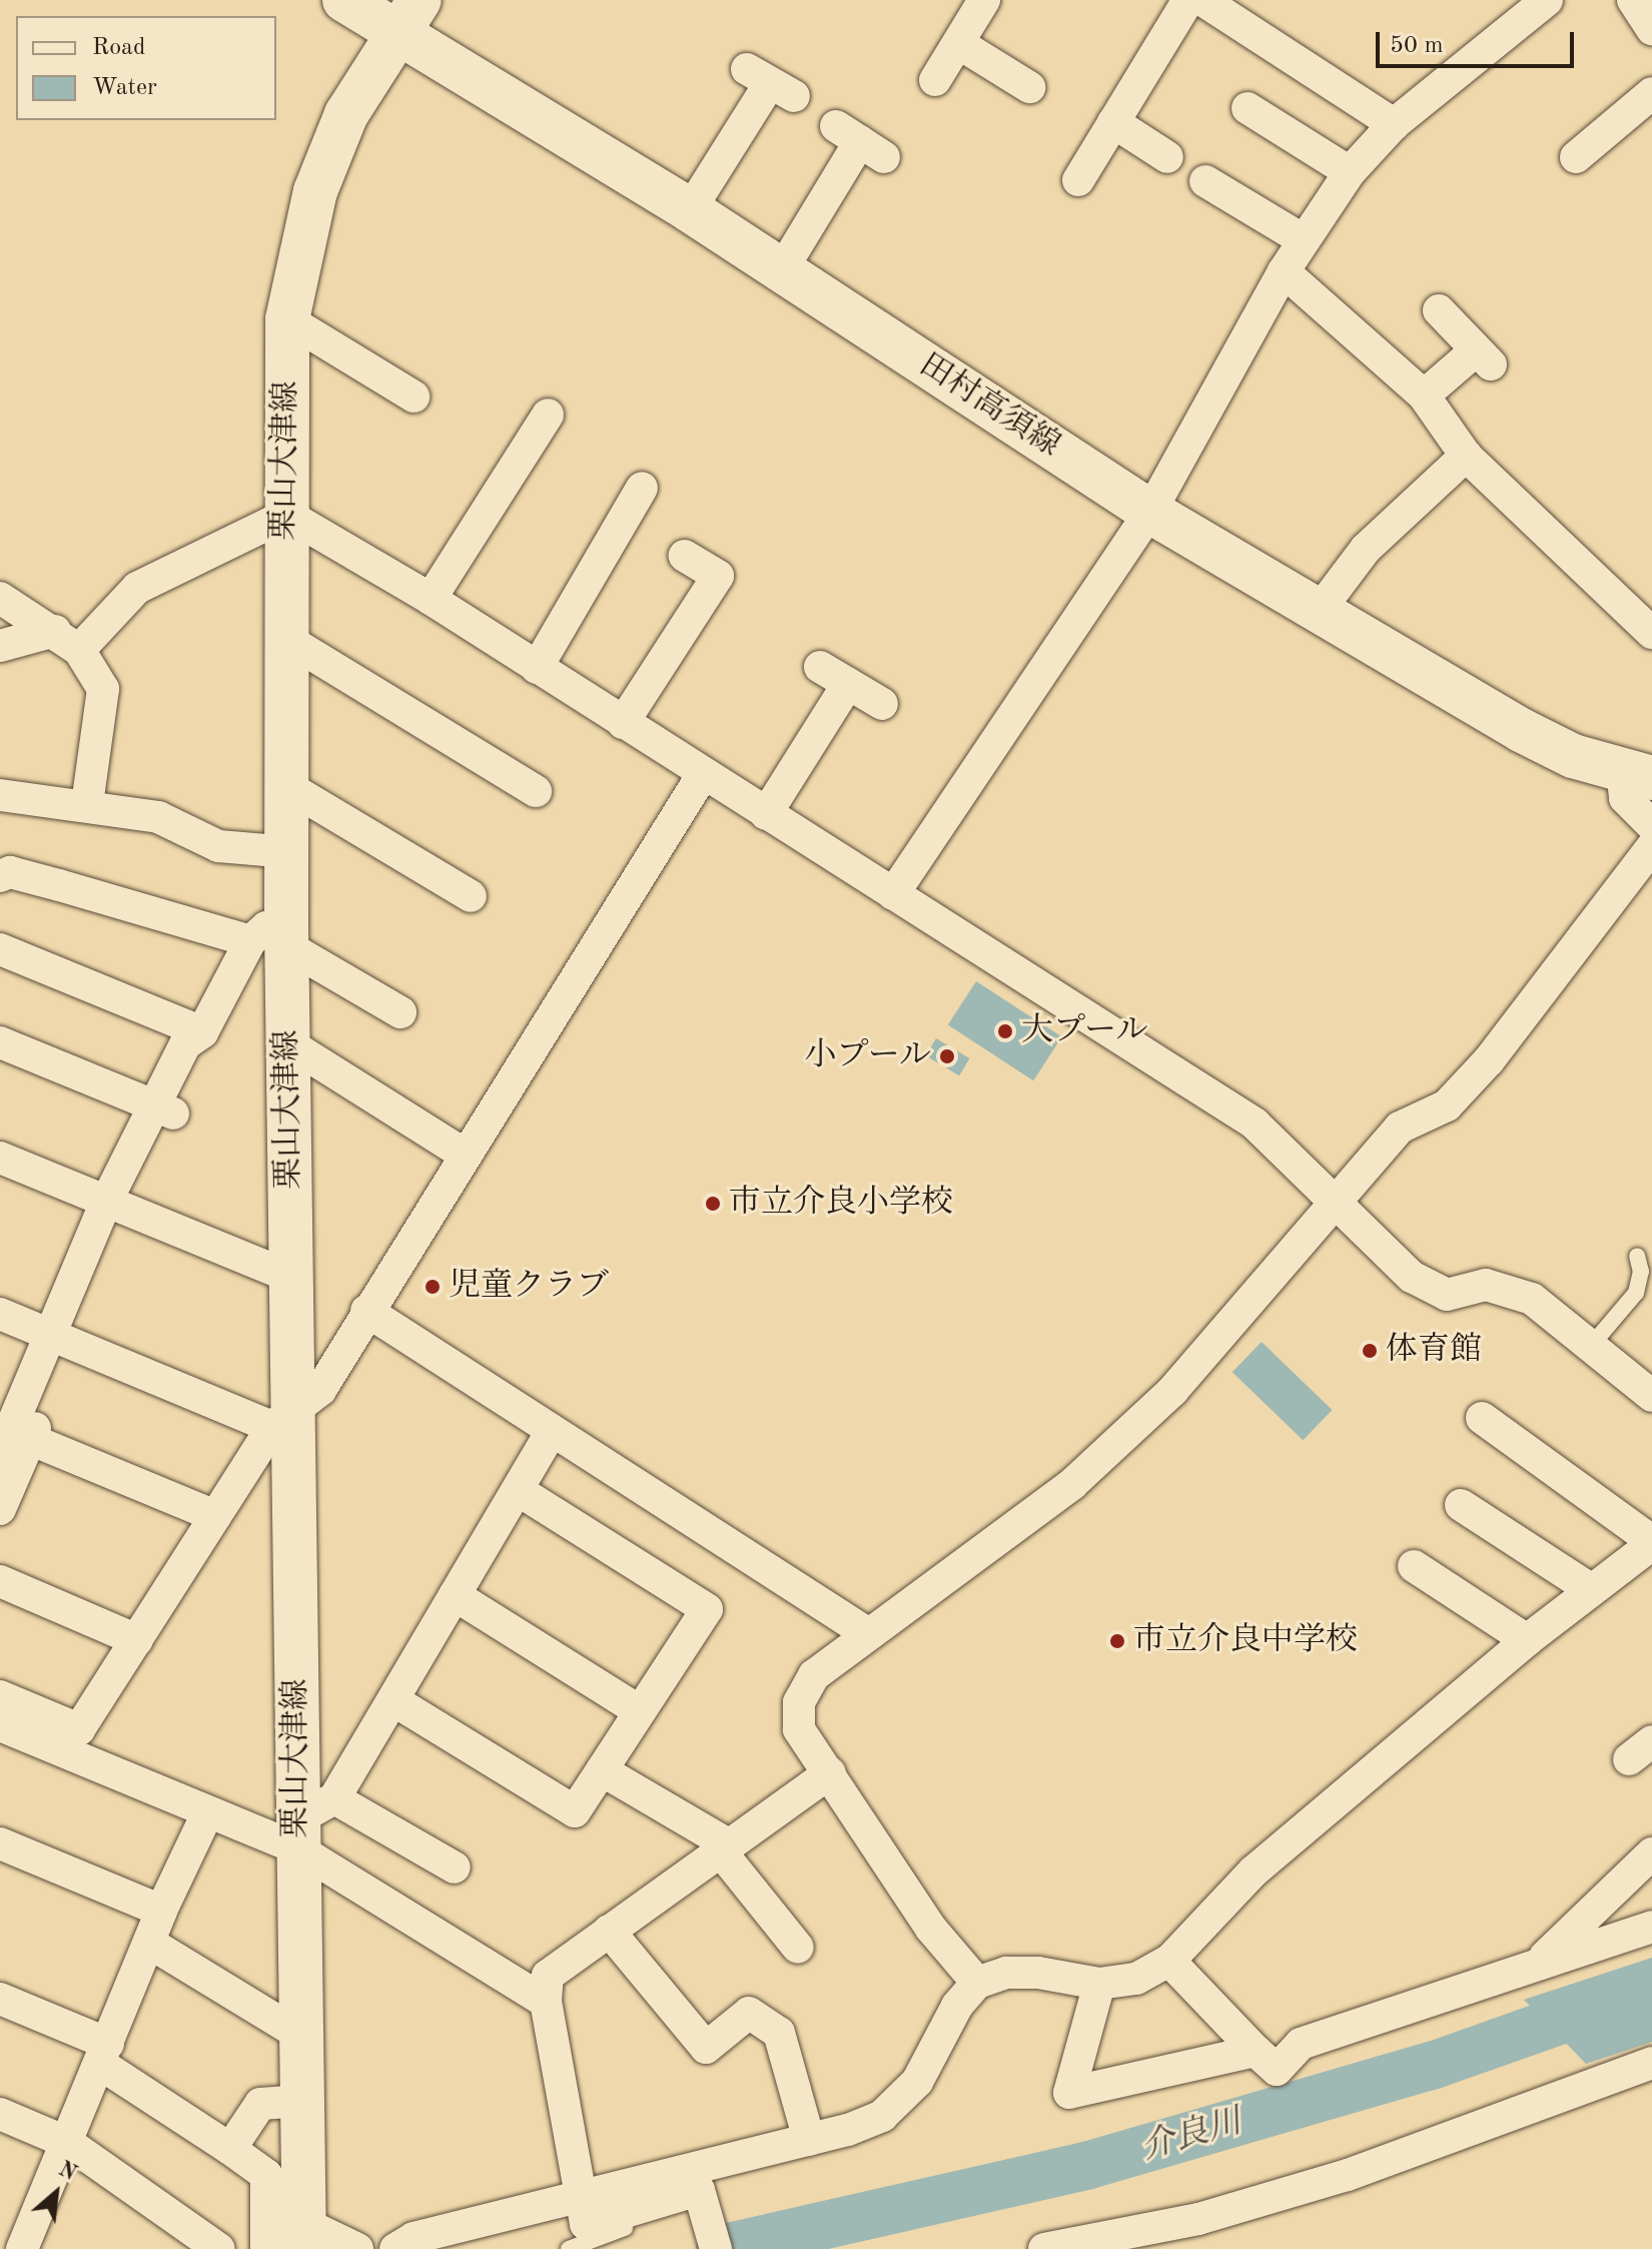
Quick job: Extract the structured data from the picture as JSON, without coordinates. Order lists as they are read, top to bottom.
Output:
{
  "streets": {
    "main road": ["田村高須線", "栗山大津線"]
  },
  "crossings": [
    ["田村高須線", "栗山大津線"]
  ],
  "water": ["介良川"],
  "places": [
    "大プール",
    "小プール",
    "市立介良小学校",
    "児童クラブ",
    "体育館",
    "市立介良中学校"
  ],
  "legend": ["Road", "Water"],
  "scale_bar": "50 m",
  "north": "top right"
}
